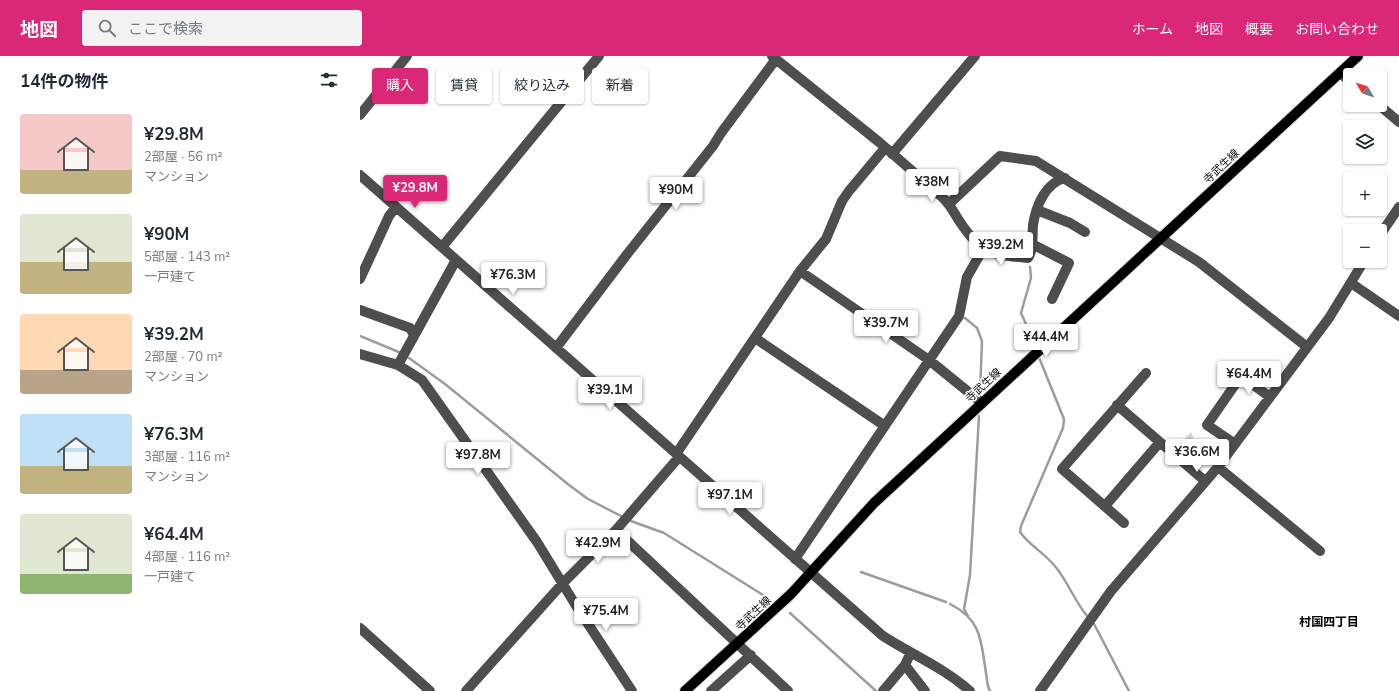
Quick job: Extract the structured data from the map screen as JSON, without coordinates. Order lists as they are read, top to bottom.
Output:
{
  "streets": {
    "main road": ["寺武生線"]
  },
  "districts": ["村国四丁目"],
  "north": "top left",
  "page": {
    "header": "地図",
    "search": "ここで検索",
    "nav": [
      "ホーム",
      "地図",
      "概要",
      "お問い合わせ"
    ],
    "heading": "14件の物件",
    "map_buttons": ["+", "−"],
    "chip": [
      "購入",
      "賃貸",
      "絞り込み",
      "新着"
    ],
    "list": [
      {
        "name": "¥29.8M",
        "note": "2部屋 · 56 m² · マンション"
      },
      {
        "name": "¥90M",
        "note": "5部屋 · 143 m² · 一戸建て"
      },
      {
        "name": "¥39.2M",
        "note": "2部屋 · 70 m² · マンション"
      },
      {
        "name": "¥76.3M",
        "note": "3部屋 · 116 m² · マンション"
      },
      {
        "name": "¥64.4M",
        "note": "4部屋 · 116 m² · 一戸建て"
      }
    ],
    "price": [
      "¥38M",
      "¥29.8M",
      "¥90M",
      "¥39.2M",
      "¥76.3M",
      "¥39.7M",
      "¥44.4M",
      "¥64.4M",
      "¥39.1M",
      "¥36.6M",
      "¥97.8M",
      "¥97.1M",
      "¥42.9M",
      "¥75.4M"
    ]
  }
}
